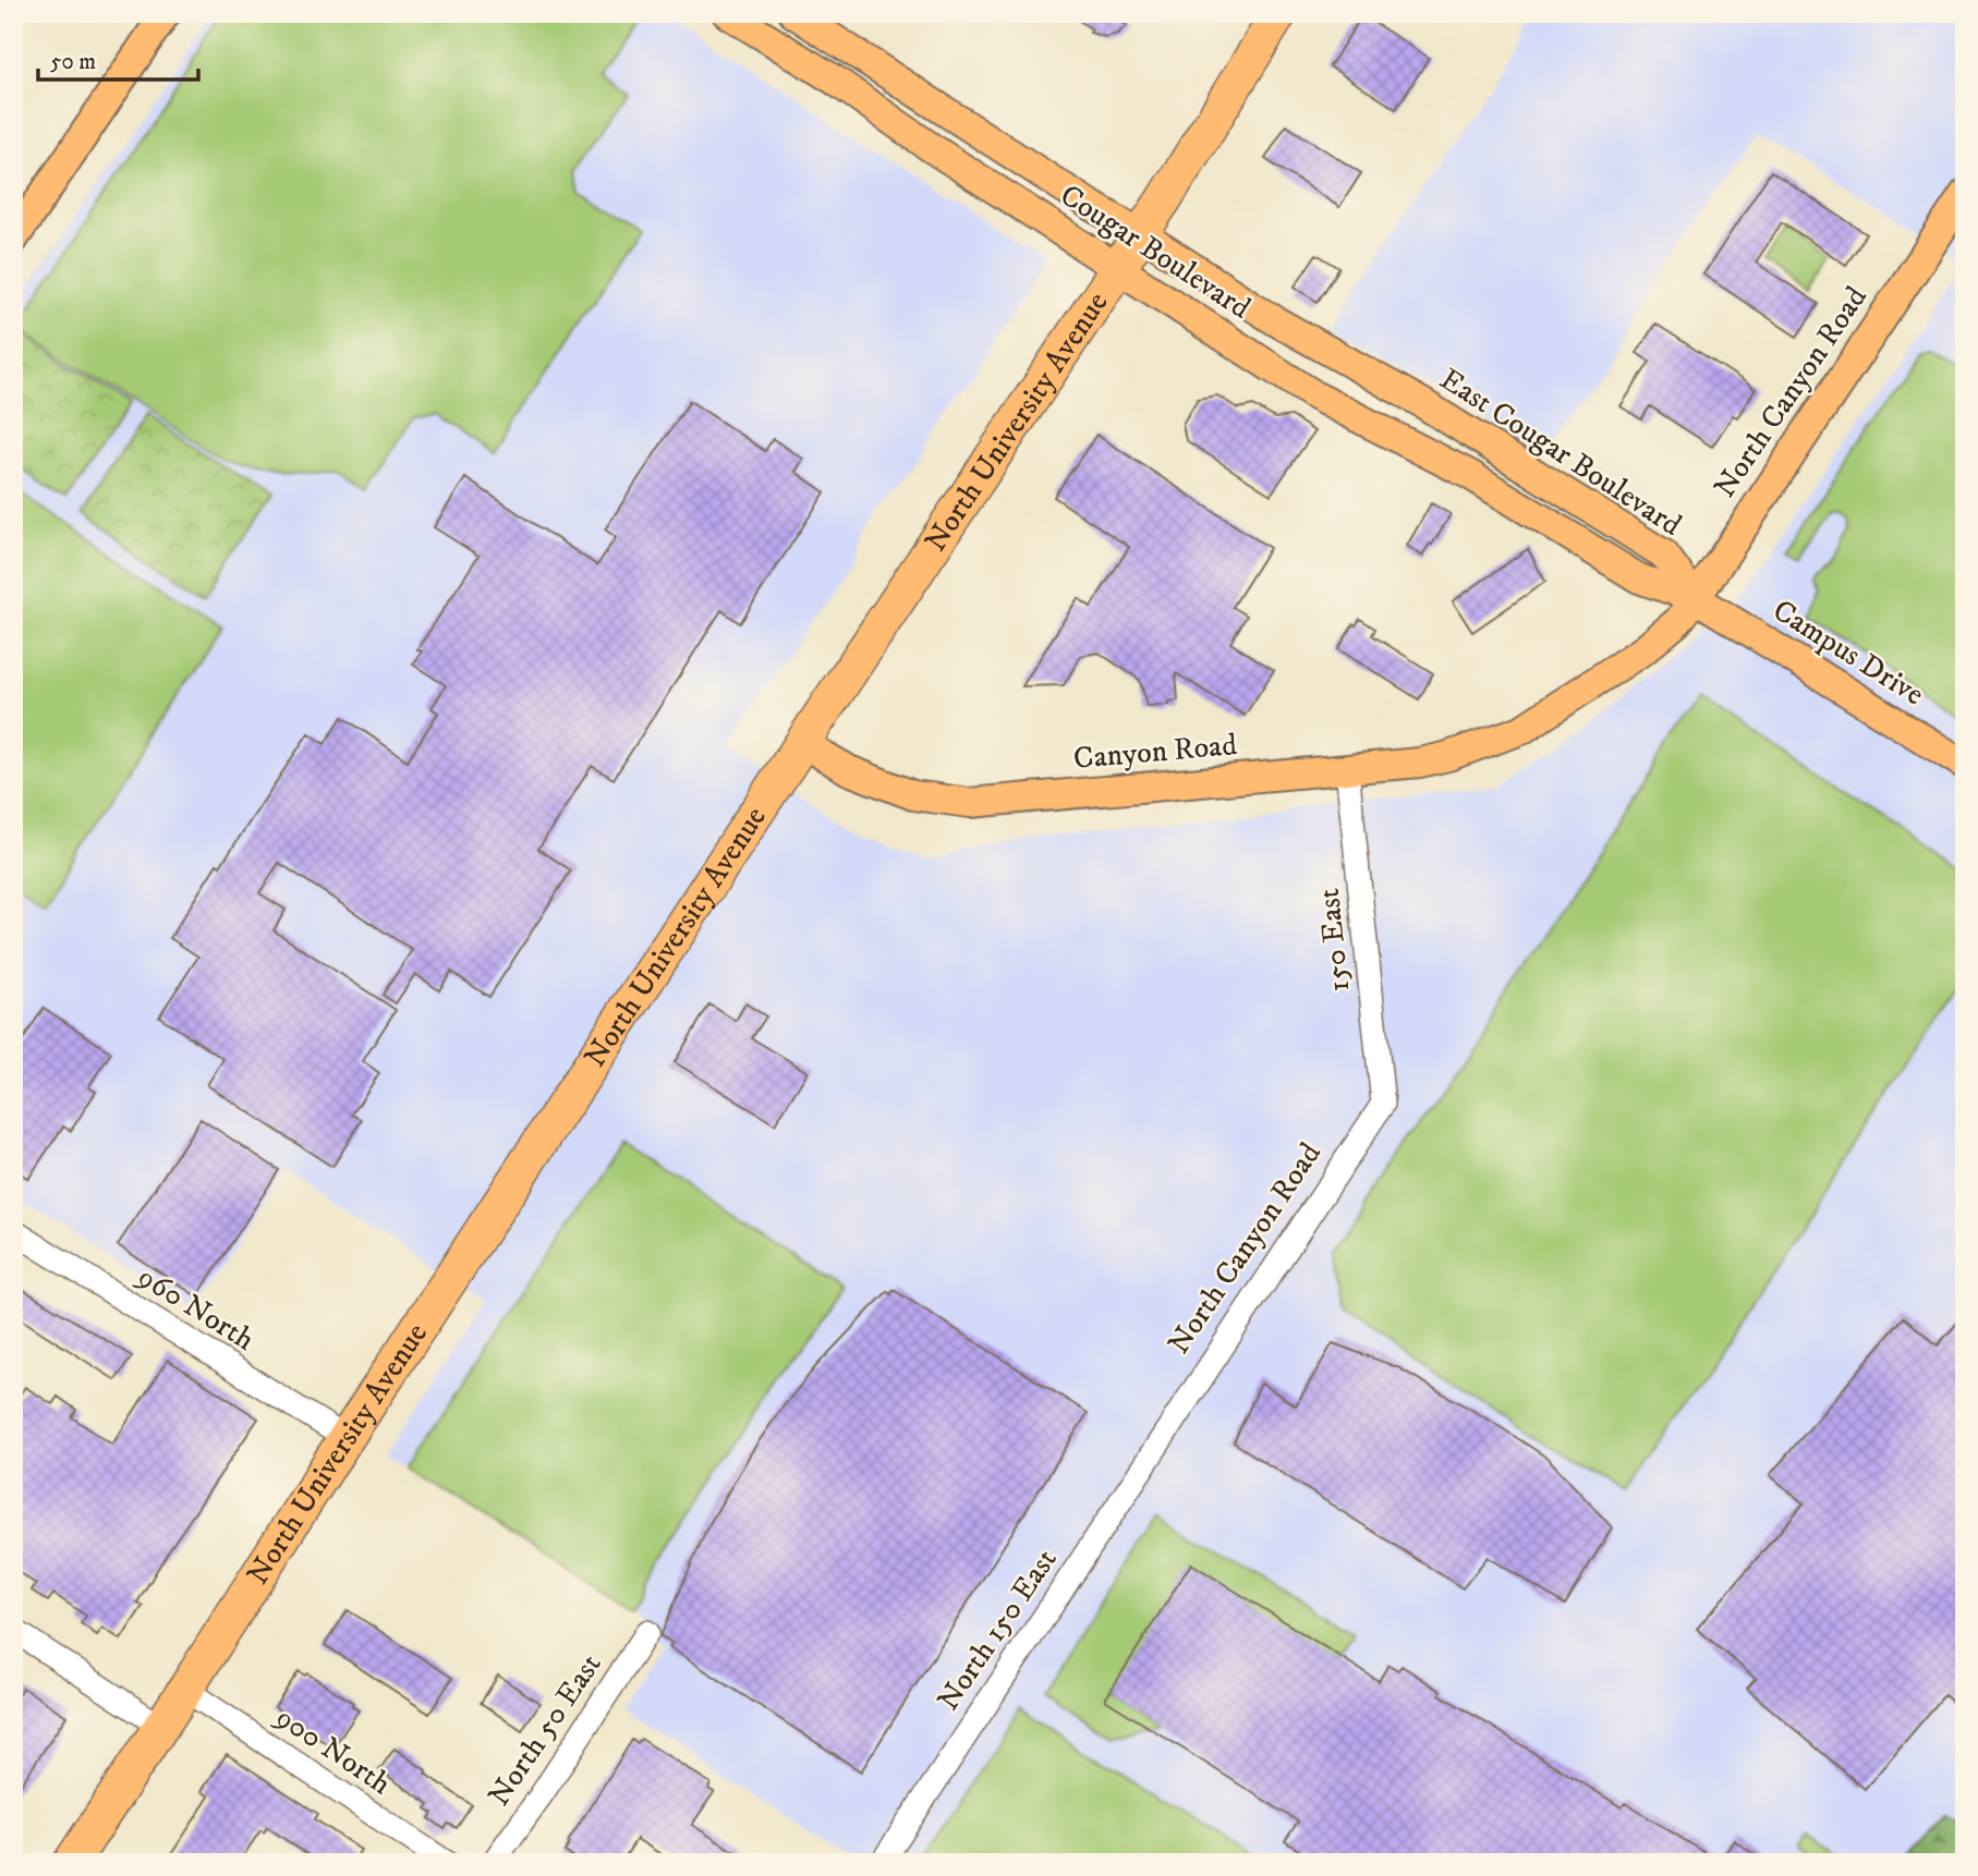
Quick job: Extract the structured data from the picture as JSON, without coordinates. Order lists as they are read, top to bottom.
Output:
{
  "streets": {
    "highway": ["North University Avenue"],
    "main road": [
      "Cougar Boulevard",
      "North Canyon Road",
      "East Cougar Boulevard",
      "Campus Drive",
      "Canyon Road"
    ],
    "street": [
      "150 East",
      "960 North",
      "North 150 East",
      "North 50 East",
      "900 North"
    ]
  },
  "crossings": [
    ["Cougar Boulevard", "North University Avenue"],
    ["Cougar Boulevard", "East Cougar Boulevard"],
    ["North Canyon Road", "East Cougar Boulevard"],
    ["North Canyon Road", "Campus Drive"],
    ["North Canyon Road", "Canyon Road"],
    ["North Canyon Road", "150 East"],
    ["North Canyon Road", "North 150 East"],
    ["North University Avenue", "Canyon Road"],
    ["North University Avenue", "960 North"],
    ["North University Avenue", "900 North"],
    ["East Cougar Boulevard", "Campus Drive"],
    ["Canyon Road", "150 East"]
  ],
  "scale_bar": "50 m"
}
